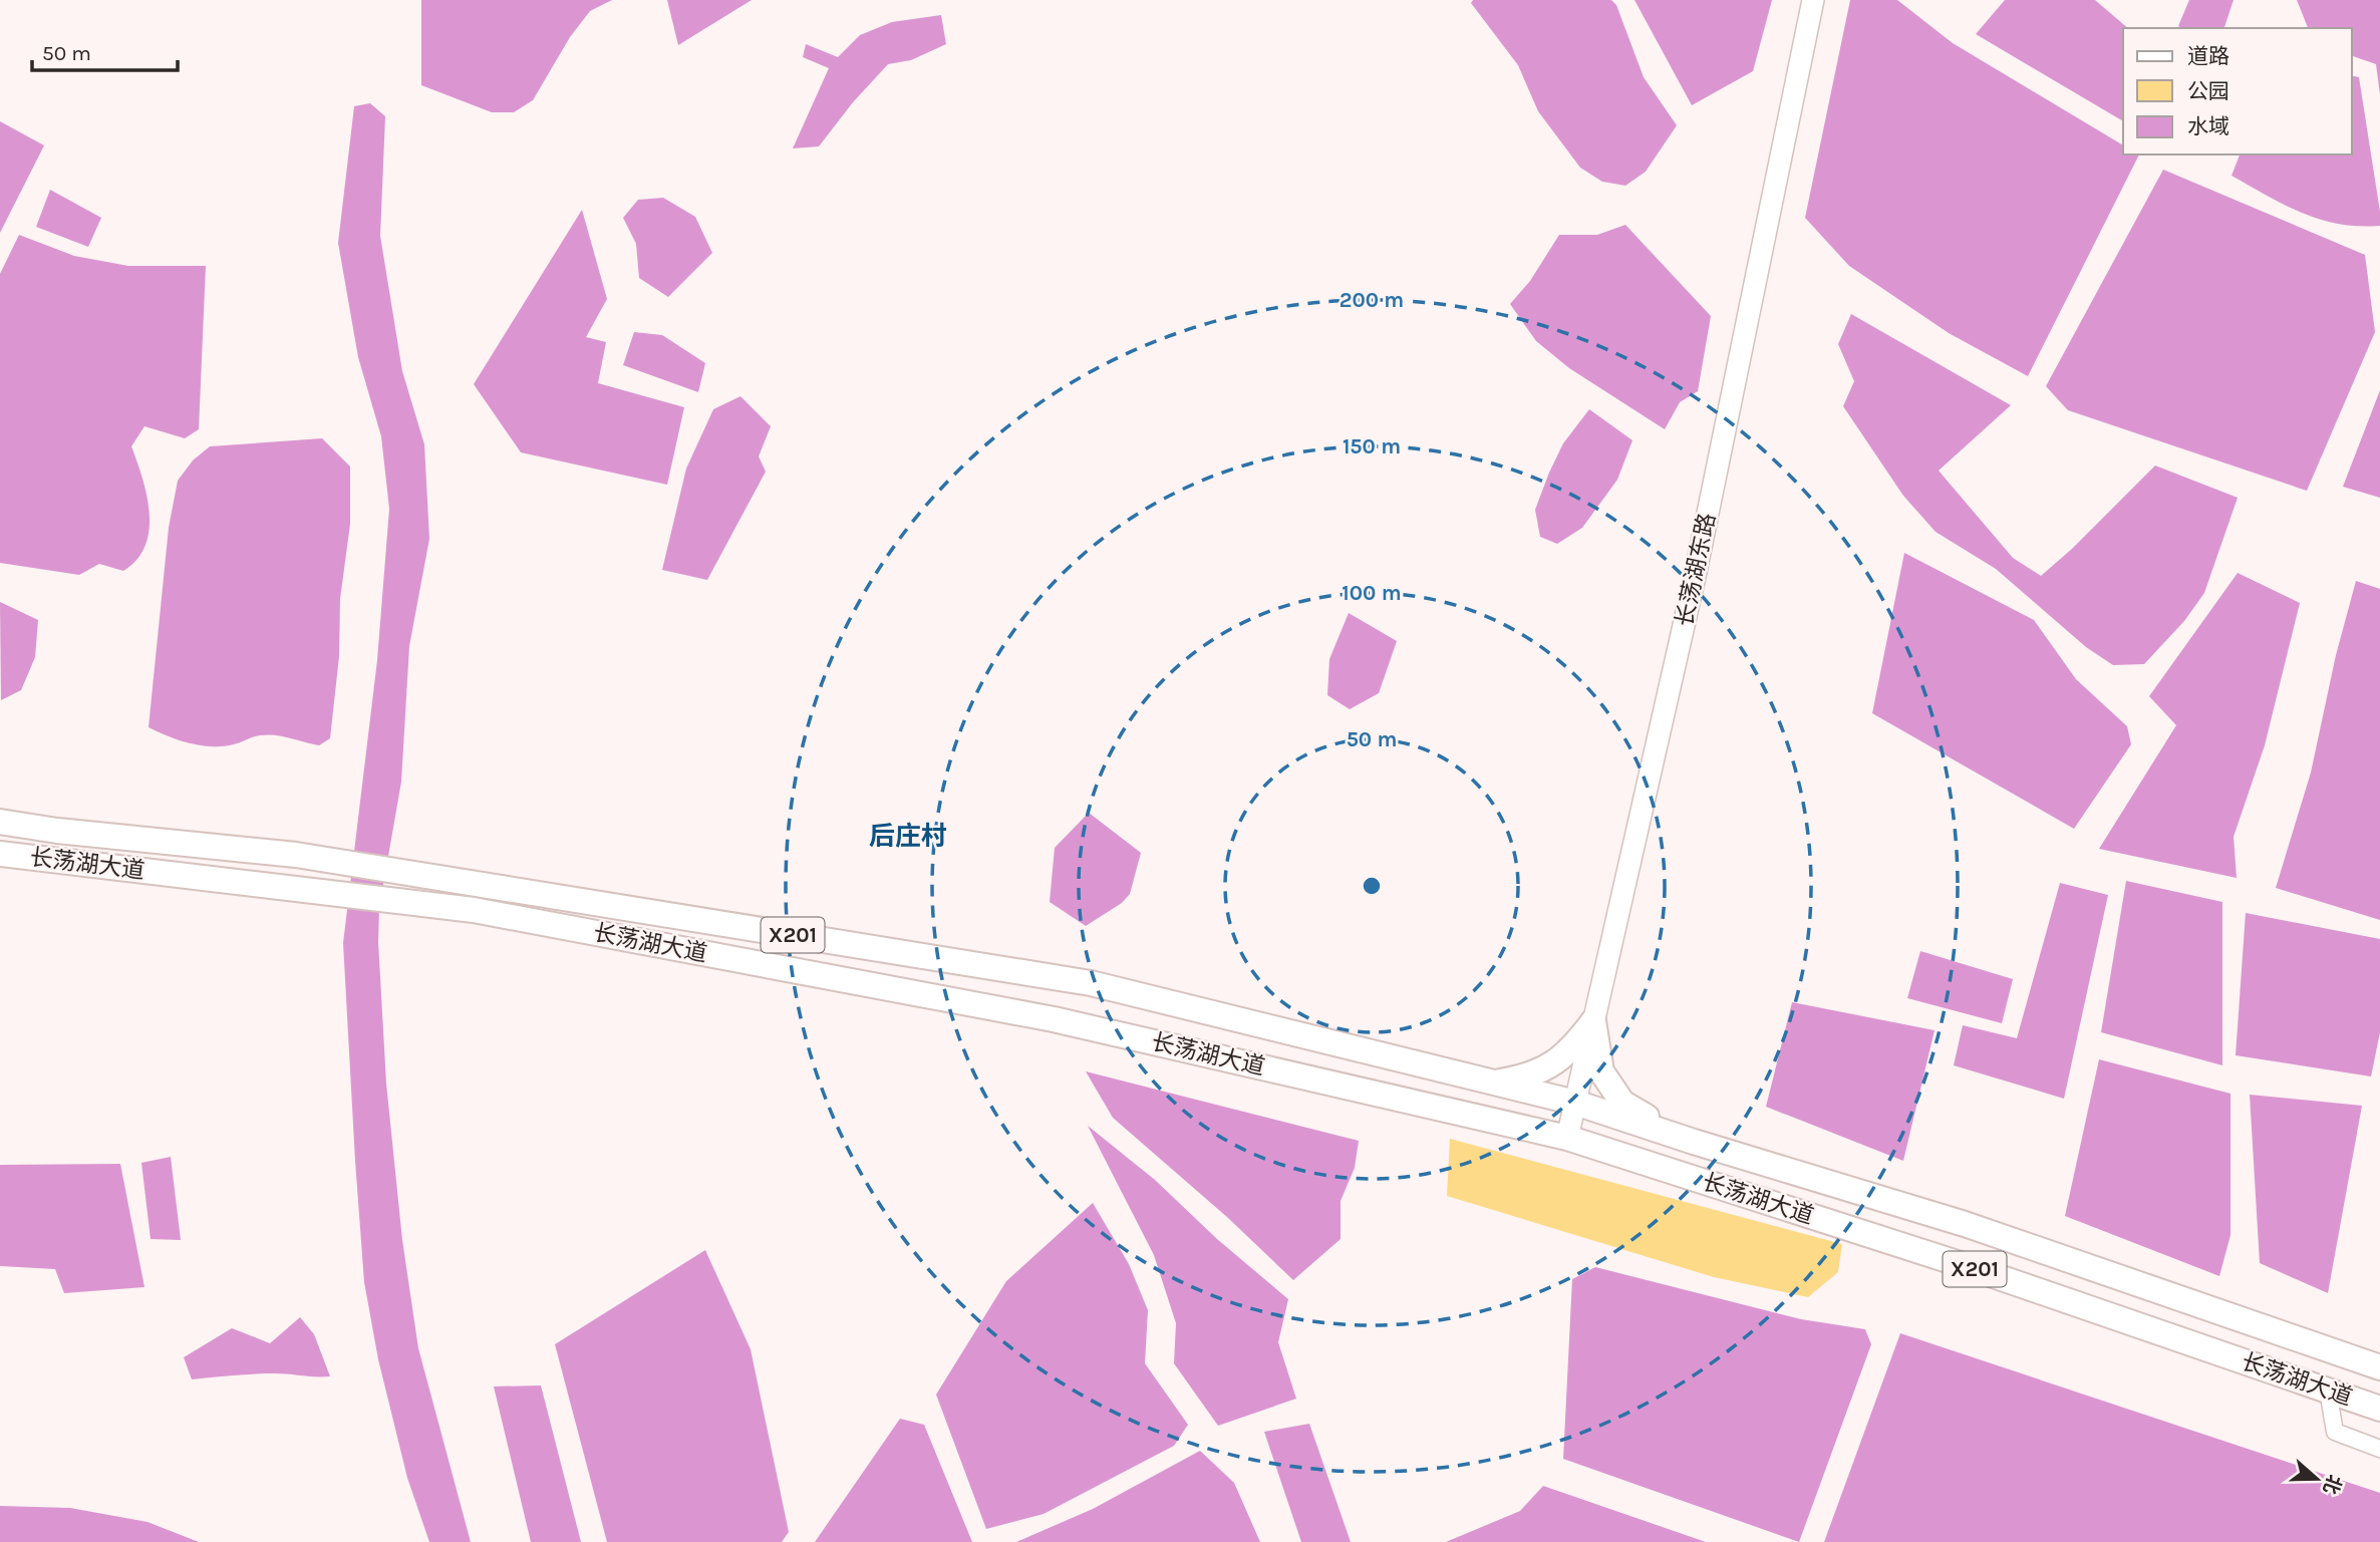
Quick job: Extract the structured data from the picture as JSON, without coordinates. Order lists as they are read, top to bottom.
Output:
{
  "streets": {
    "main road": ["长荡湖东路", "长荡湖大道", "X201"]
  },
  "crossings": [
    ["长荡湖东路", "长荡湖大道"]
  ],
  "districts": ["后庄村"],
  "legend": ["道路", "公园", "水域"],
  "scale_bar": "50 m",
  "north": "right",
  "rings": [
    "200 m",
    "150 m",
    "100 m",
    "50 m"
  ]
}
